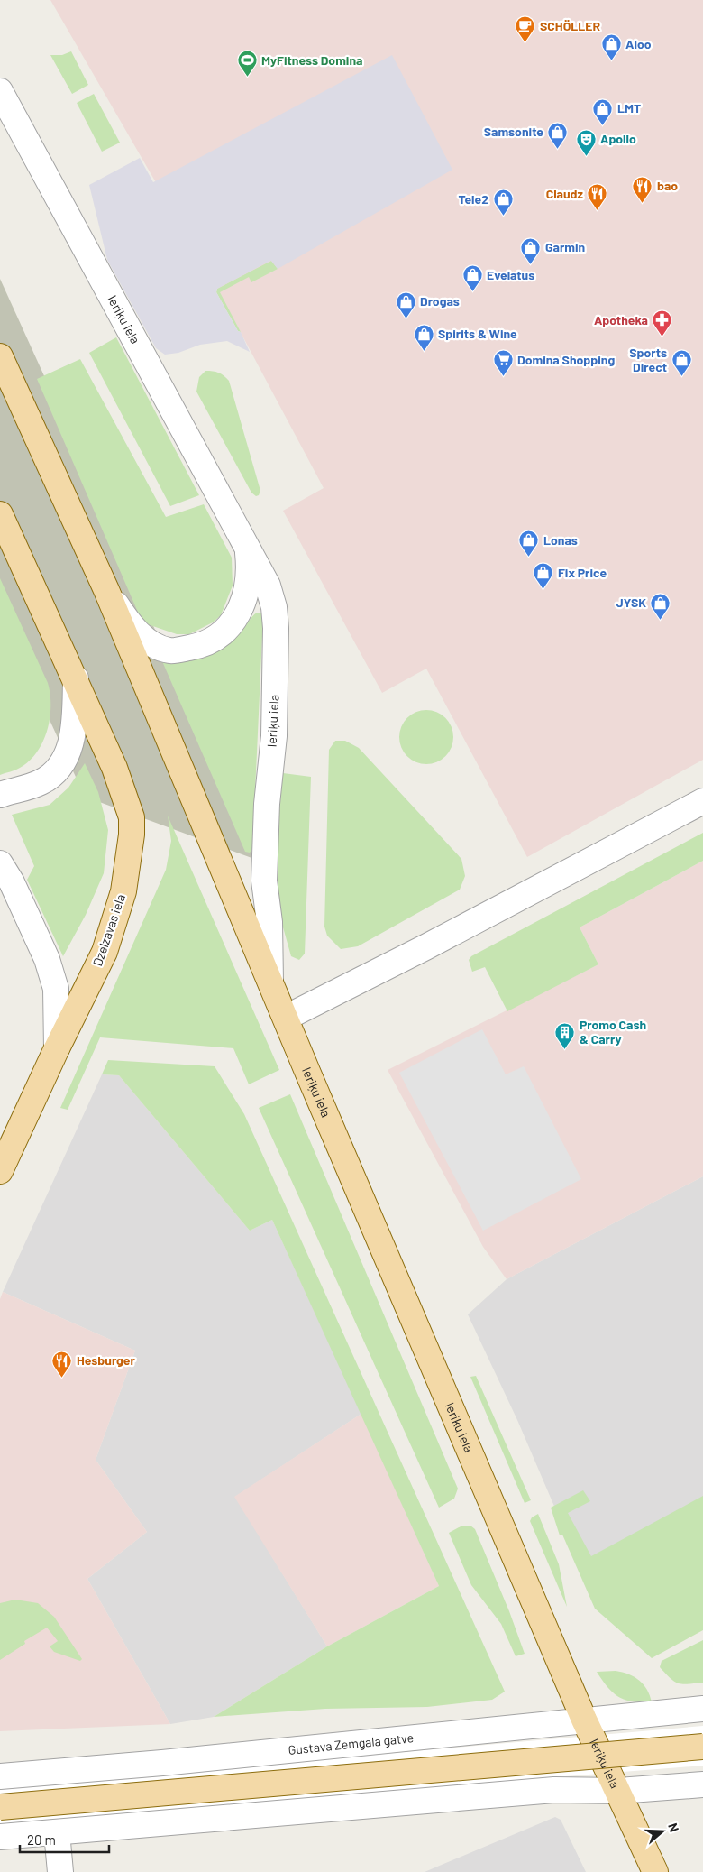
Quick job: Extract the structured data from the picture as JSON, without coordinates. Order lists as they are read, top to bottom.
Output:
{
  "streets": {
    "main road": ["Ieriķu iela", "Dzelzavas iela"],
    "street": ["Gustava Zemgala gatve"]
  },
  "crossings": [
    ["Ieriķu iela", "Gustava Zemgala gatve"]
  ],
  "places": {
    "cafe": ["SCHÖLLER"],
    "shop": [
      "Aioo",
      "LMT",
      "Samsonite",
      "Tele2",
      "Garmin",
      "Evelatus",
      "Drogas",
      "Spirits & Wine",
      "Sports Direct",
      "Lonas",
      "Fix Price",
      "JYSK"
    ],
    "sports": ["MyFitness Domina"],
    "theatre": ["Apollo"],
    "restaurant": ["bao", "Claudz", "Hesburger"],
    "pharmacy": ["Apotheka"],
    "supermarket": ["Domina Shopping"],
    "building": ["Promo Cash & Carry"]
  },
  "scale_bar": "20 m",
  "north": "right"
}
